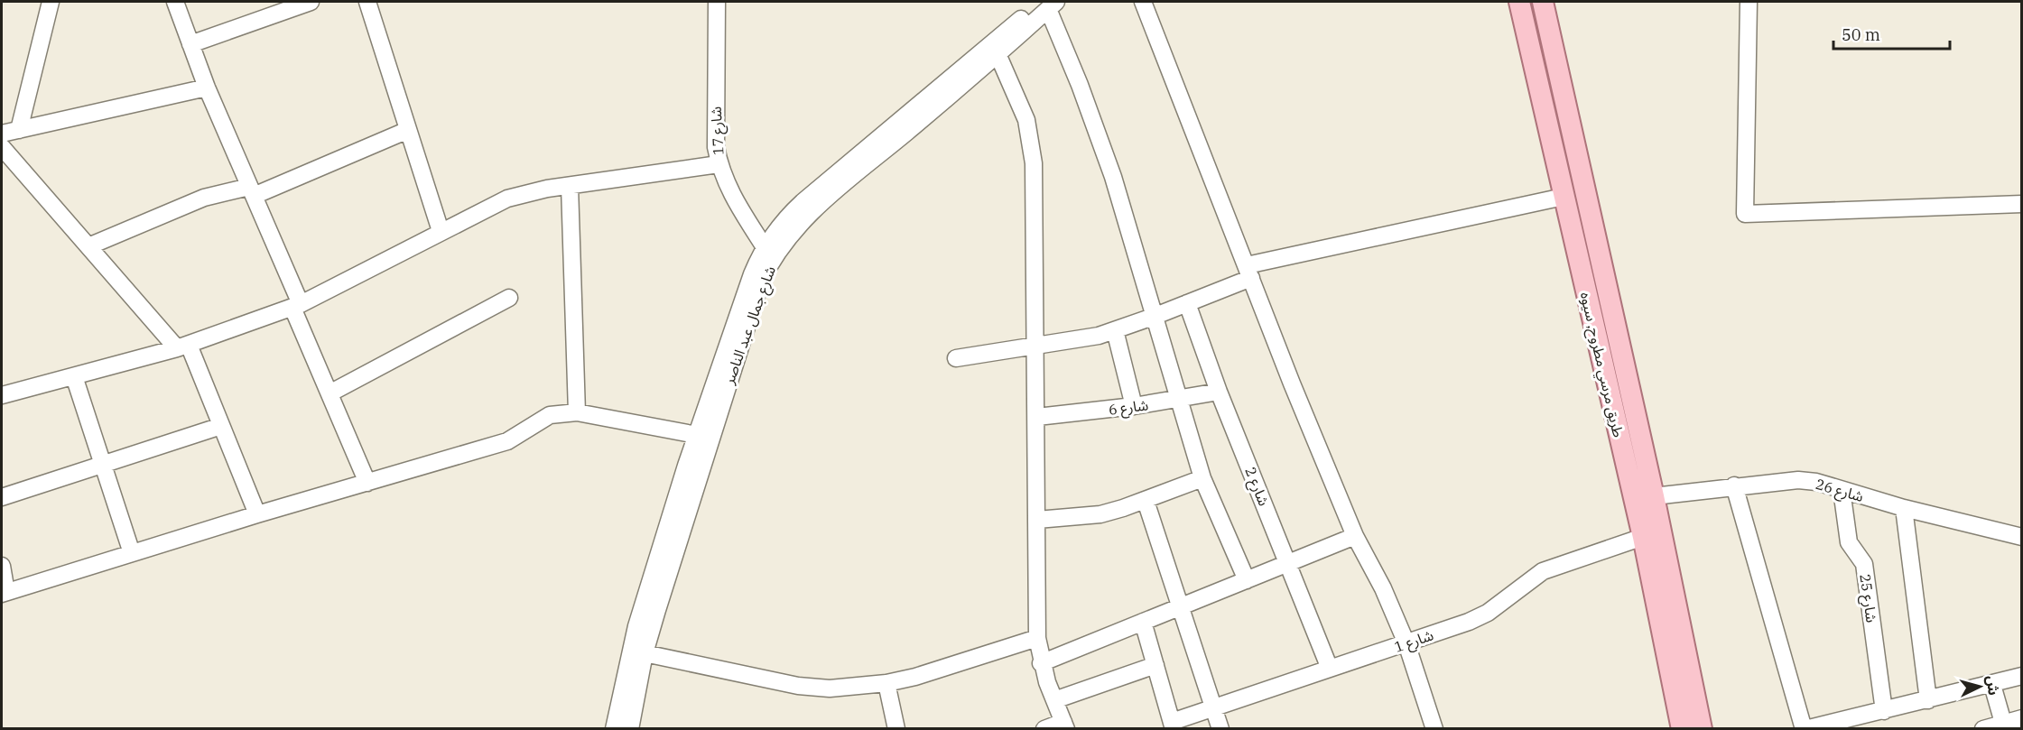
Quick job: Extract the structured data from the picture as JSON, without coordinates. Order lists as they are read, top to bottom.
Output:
{
  "streets": {
    "main road": ["طريق مرسي مطروح, سيوه"],
    "street": [
      "شارع 17",
      "شارع جمال عبد الناصر",
      "شارع 6",
      "شارع 2",
      "شارع 26",
      "شارع 25",
      "شارع 1"
    ]
  },
  "crossings": [
    ["شارع 17", "شارع جمال عبد الناصر"],
    ["طريق مرسي مطروح, سيوه", "شارع 26"],
    ["طريق مرسي مطروح, سيوه", "شارع 1"],
    ["شارع 6", "شارع 2"],
    ["شارع 2", "شارع 1"],
    ["شارع 26", "شارع 25"]
  ],
  "scale_bar": "50 m",
  "north": "right"
}
